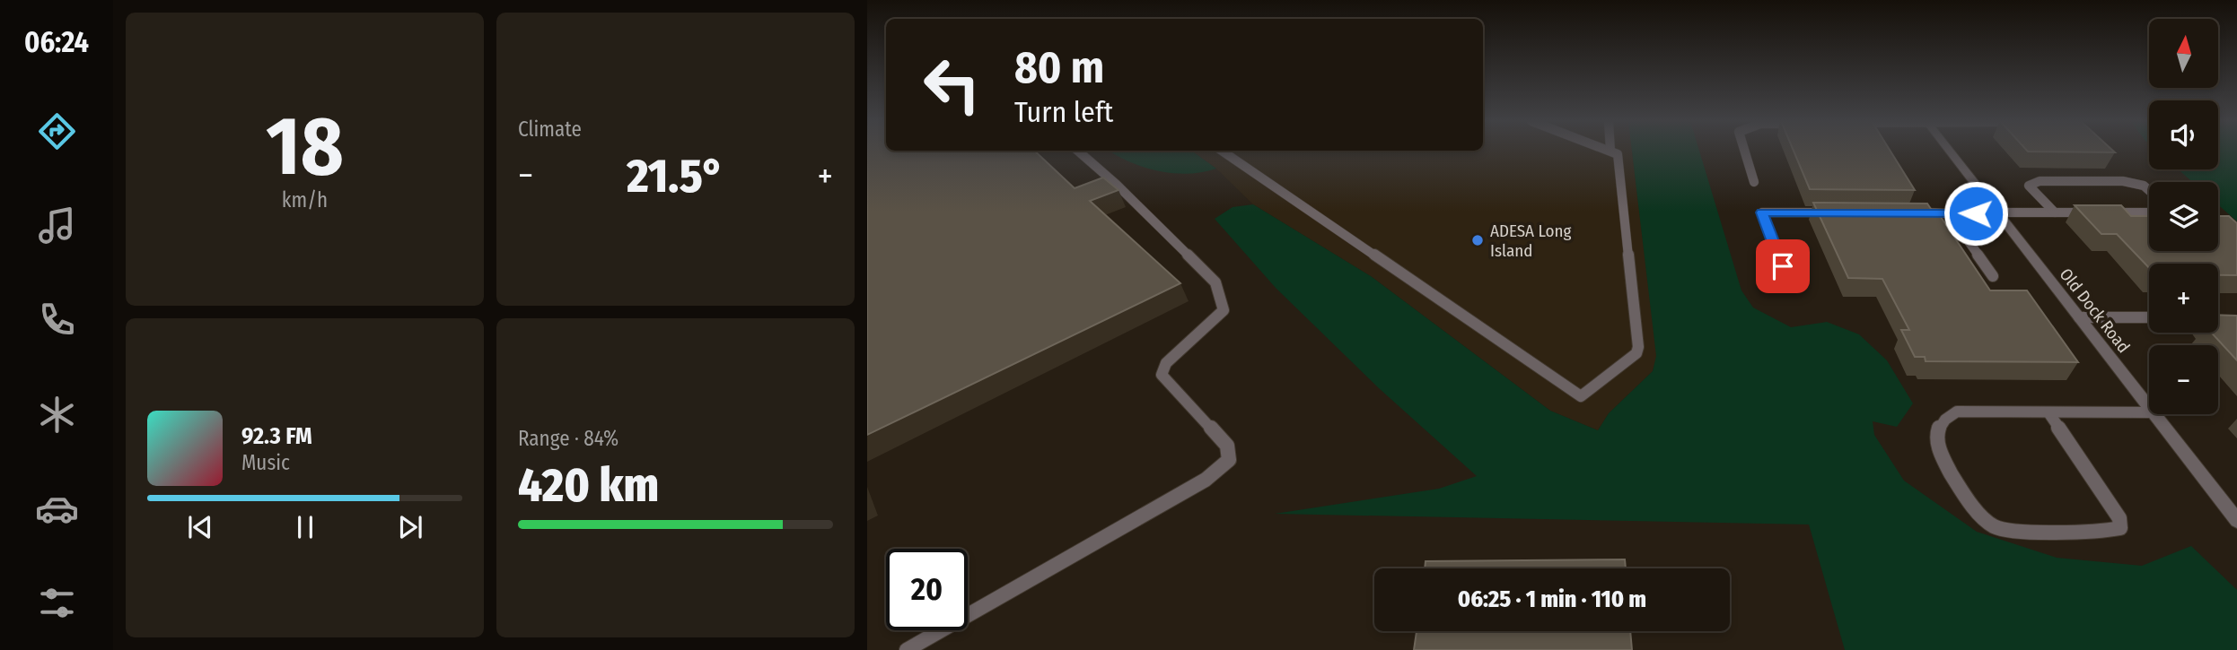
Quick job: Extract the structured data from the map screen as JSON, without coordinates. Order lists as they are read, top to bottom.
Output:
{
  "streets": {
    "street": ["Old Dock Road"]
  },
  "places": ["ADESA Long Island"],
  "north": "top",
  "page": {
    "tabs": "06:24",
    "tile": [
      ["18", "km/h"],
      "Climate",
      ["Range · 84%", "420 km"]
    ],
    "map_buttons": ["+", "−"],
    "turn": ["80 m", "Turn left"],
    "heat": ["−", "21.5°", "+"],
    "song": ["92.3 FM", "Music"],
    "limit": "20",
    "trip": "06:25 · 1 min · 110 m"
  }
}
